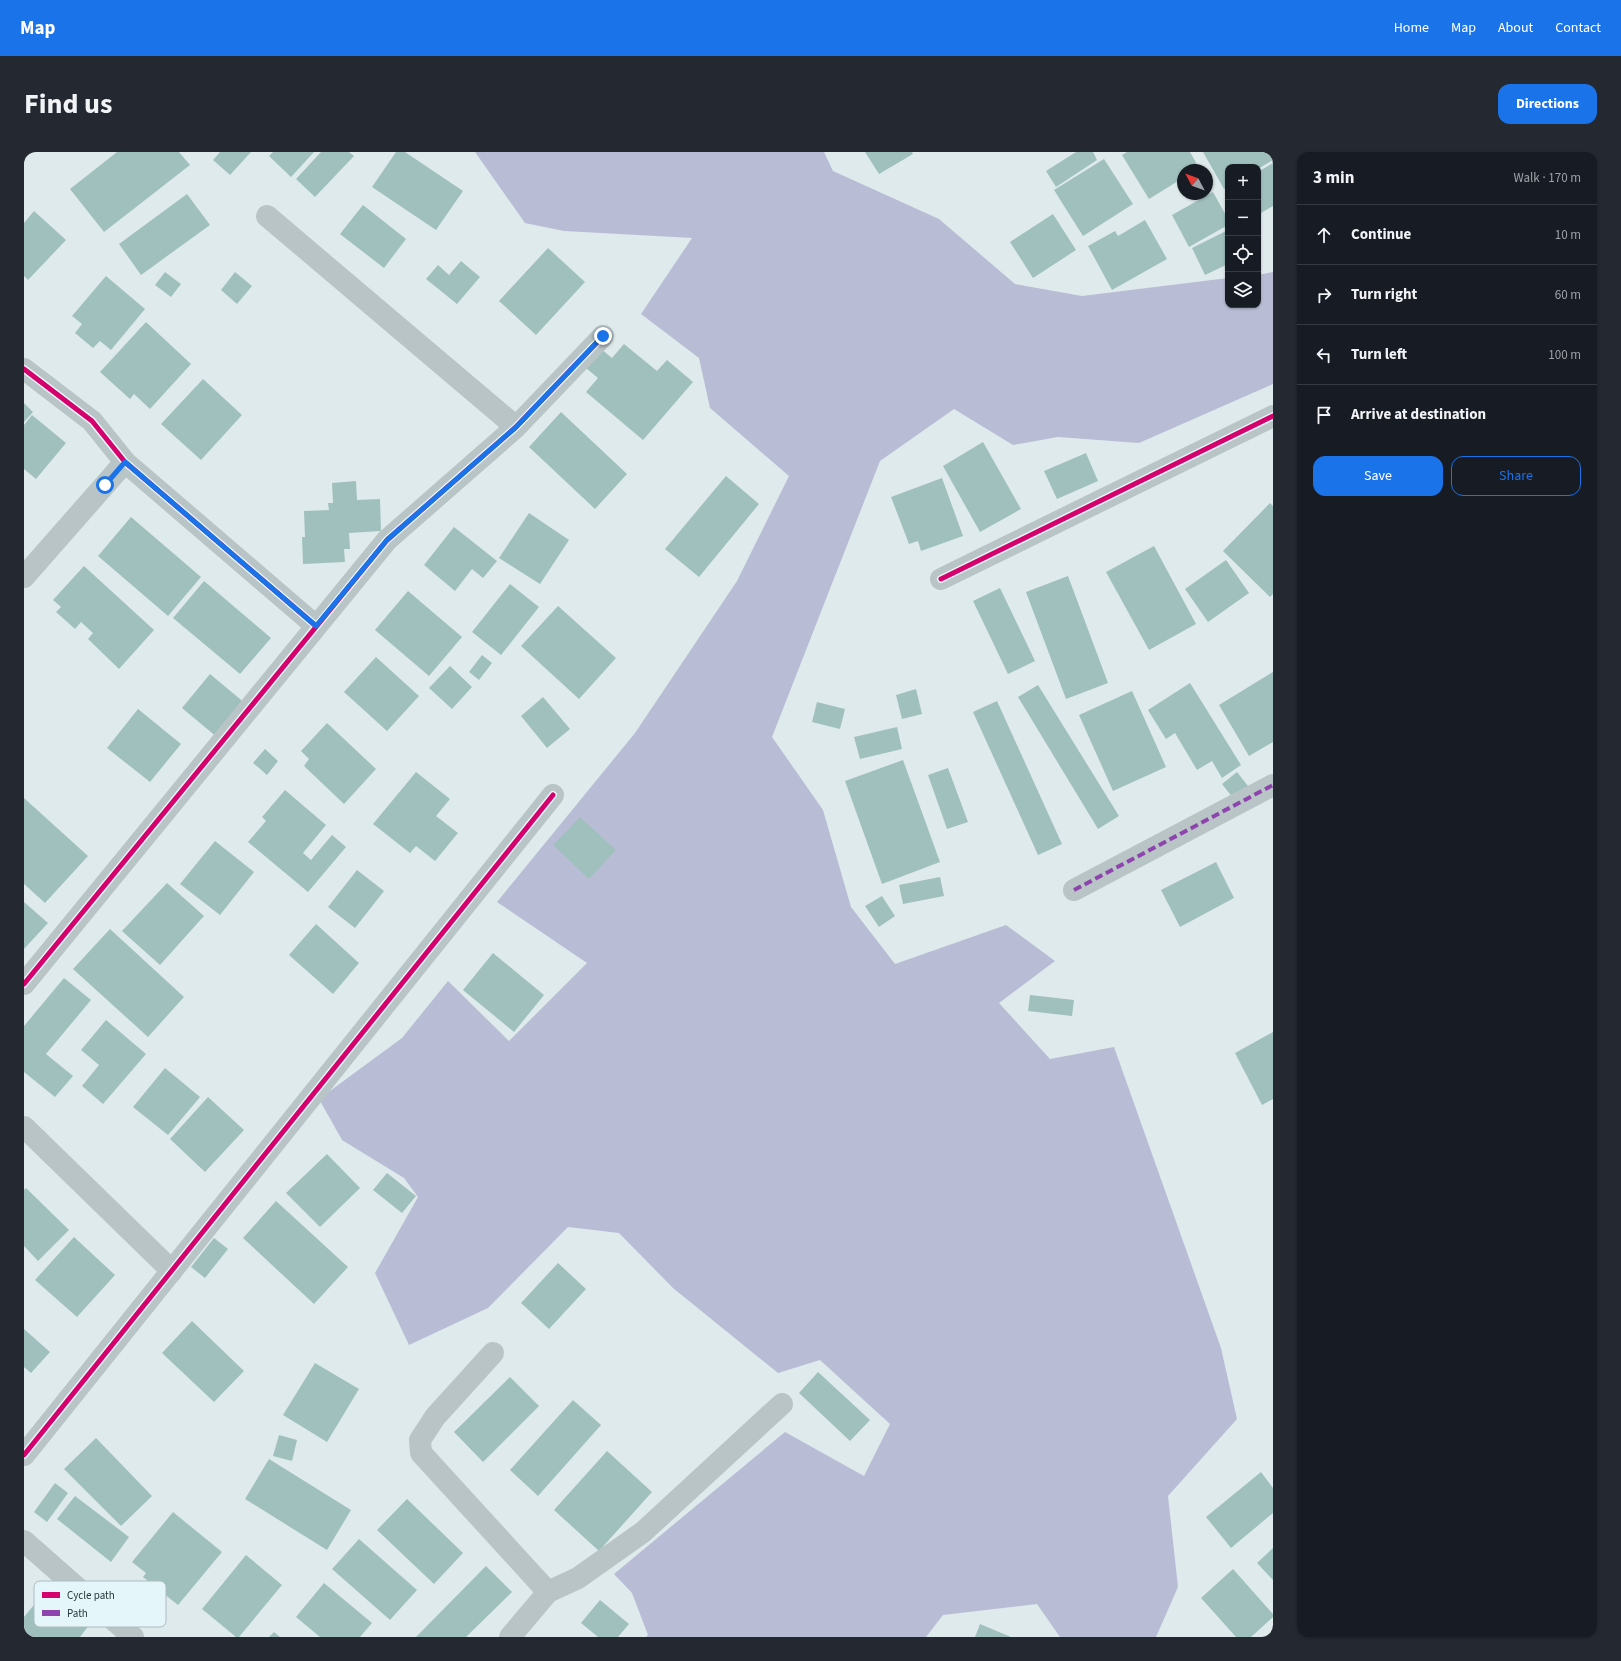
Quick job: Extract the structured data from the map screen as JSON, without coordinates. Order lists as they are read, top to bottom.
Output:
{
  "legend": ["Cycle path", "Path"],
  "north": "top left",
  "page": {
    "header": "Map",
    "nav": [
      "Home",
      "Map",
      "About",
      "Contact"
    ],
    "title": "Find us",
    "buttons": [
      "Directions",
      ["Save", "Share"]
    ],
    "heading": ["3 min", "Walk · 170 m"],
    "map_buttons": ["+", "−"],
    "list": [
      ["Continue", "10 m"],
      ["Turn right", "60 m"],
      ["Turn left", "100 m"],
      "Arrive at destination"
    ]
  }
}
